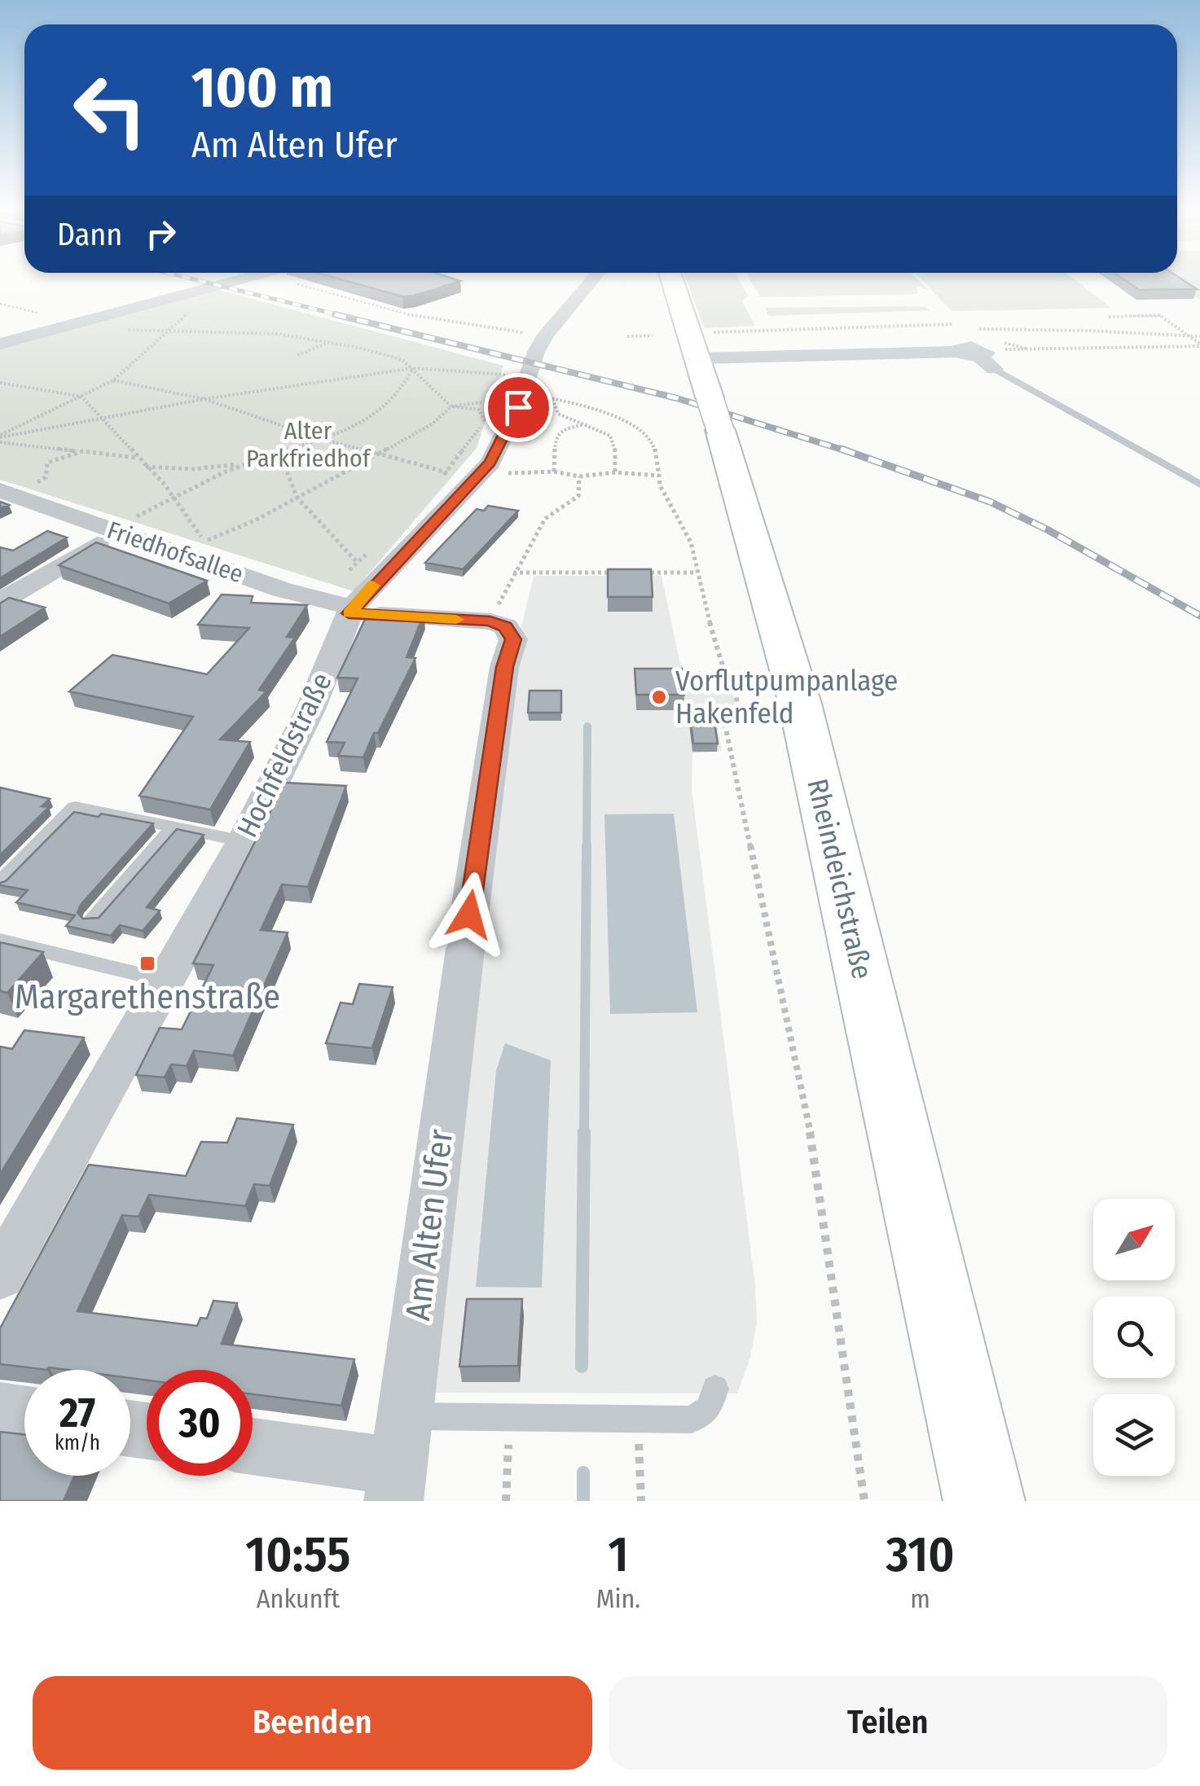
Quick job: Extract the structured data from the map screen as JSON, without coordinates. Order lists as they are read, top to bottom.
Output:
{
  "streets": {
    "main road": ["Rheindeichstraße"],
    "street": ["Friedhofsallee", "Hochfeldstraße", "Am Alten Ufer"]
  },
  "crossings": [
    ["Friedhofsallee", "Hochfeldstraße"]
  ],
  "parks": ["Alter Parkfriedhof"],
  "places": {
    "other": ["Vorflutpumpanlage Hakenfeld"],
    "transit": ["Margarethenstraße"]
  },
  "north": "top right",
  "page": {
    "turn": ["100 m", "Am Alten Ufer"],
    "then": "Dann",
    "speed": "27 km/h",
    "limit": "30",
    "eta": [
      "10:55",
      "Ankunft",
      "1",
      "Min.",
      "310",
      "m"
    ],
    "buttons": ["Beenden", "Teilen"]
  }
}
